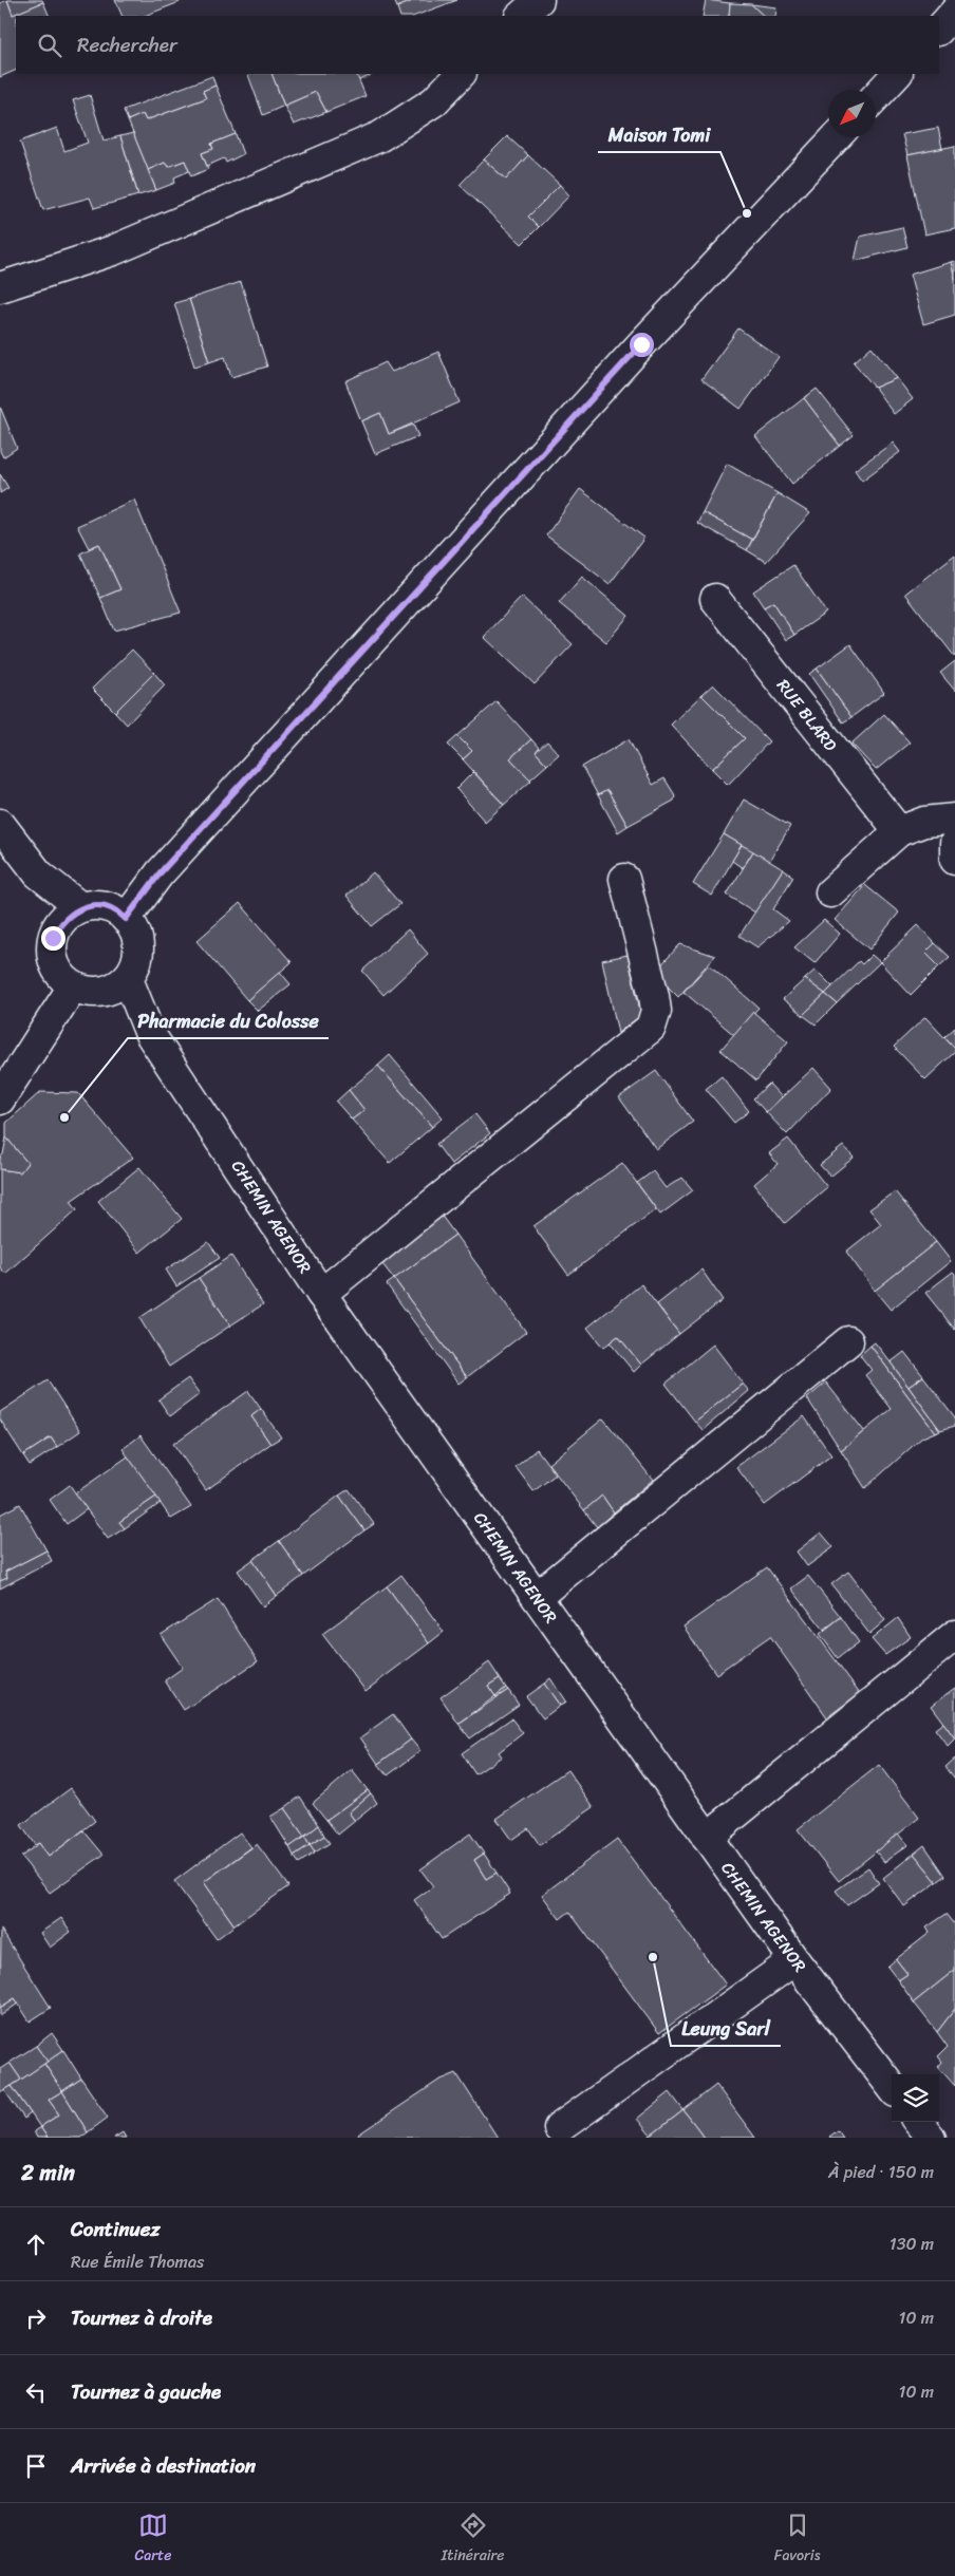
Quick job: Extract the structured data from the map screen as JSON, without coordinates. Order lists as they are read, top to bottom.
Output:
{
  "streets": {
    "street": ["RUE BLARD", "CHEMIN AGENOR"]
  },
  "places": ["Maison Tomi", "Pharmacie du Colosse", "Leung Sarl"],
  "north": "bottom left",
  "page": {
    "search": "Rechercher",
    "heading": ["2 min", "À pied · 150 m"],
    "list": [
      ["Continuez", "Rue Émile Thomas", "130 m"],
      ["Tournez à droite", "10 m"],
      ["Tournez à gauche", "10 m"],
      "Arrivée à destination"
    ],
    "nav": ["Carte", "Itinéraire", "Favoris"]
  }
}
